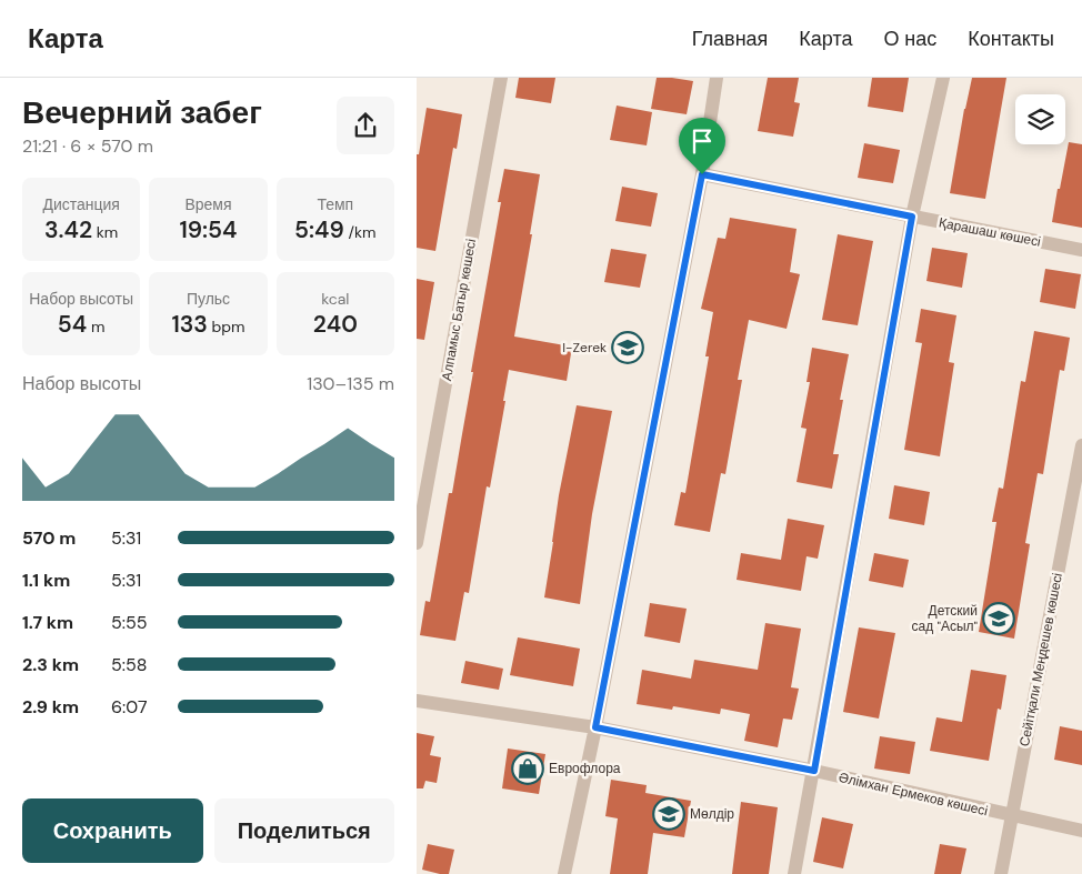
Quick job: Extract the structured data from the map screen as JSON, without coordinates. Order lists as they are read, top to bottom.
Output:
{
  "streets": {
    "street": [
      "Қарашаш көшесі",
      "Алпамыс Батыр көшесі",
      "Сейітқали Меңдешев көшесі",
      "Әлімхан Ермеков көшесі"
    ]
  },
  "crossings": [
    ["Сейітқали Меңдешев көшесі", "Әлімхан Ермеков көшесі"]
  ],
  "places": {
    "school or university": ["I-Zerek", "Детский сад \"Асыл\"", "Мөлдір"],
    "shop": ["Еврофлора"]
  },
  "page": {
    "header": "Карта",
    "nav": [
      "Главная",
      "Карта",
      "О нас",
      "Контакты"
    ],
    "heading": ["Вечерний забег", "21:21 · 6 × 570 m"],
    "stats": [
      ["Дистанция", "3.42 km"],
      ["Время", "19:54"],
      ["Темп", "5:49 /km"],
      ["Набор высоты", "54 m"],
      ["Пульс", "133 bpm"],
      ["kcal", "240"]
    ],
    "chart": ["Набор высоты", "130–135 m"],
    "list": [
      {
        "name": "570 m",
        "note": "5:31"
      },
      {
        "name": "1.1 km",
        "note": "5:31"
      },
      {
        "name": "1.7 km",
        "note": "5:55"
      },
      {
        "name": "2.3 km",
        "note": "5:58"
      },
      {
        "name": "2.9 km",
        "note": "6:07"
      }
    ],
    "buttons": ["Сохранить", "Поделиться"]
  }
}
